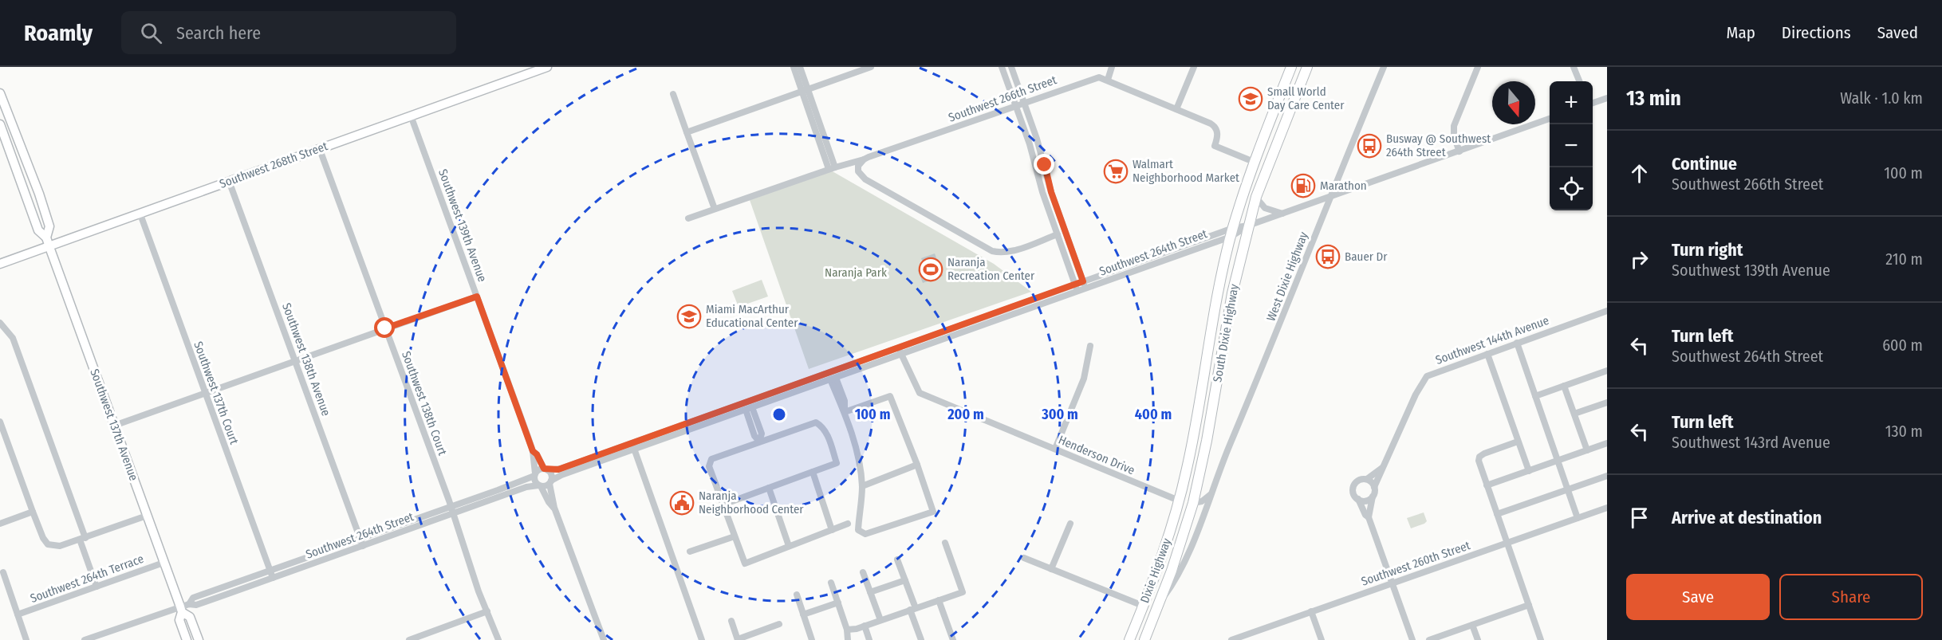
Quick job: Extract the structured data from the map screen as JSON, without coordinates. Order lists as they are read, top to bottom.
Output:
{
  "streets": {
    "highway": ["South Dixie Highway", "Dixie Highway"],
    "main road": ["Southwest 268th Street", "Southwest 137th Avenue"],
    "street": [
      "Southwest 266th Street",
      "Southwest 139th Avenue",
      "Southwest 264th Street",
      "West Dixie Highway",
      "Southwest 144th Avenue",
      "Southwest 138th Avenue",
      "Southwest 137th Court",
      "Southwest 138th Court",
      "Henderson Drive",
      "Southwest 260th Street",
      "Southwest 264th Terrace"
    ]
  },
  "crossings": [
    ["Southwest 266th Street", "South Dixie Highway"],
    ["Southwest 268th Street", "Southwest 139th Avenue"],
    ["Southwest 268th Street", "Southwest 138th Avenue"],
    ["Southwest 268th Street", "Southwest 137th Court"],
    ["Southwest 268th Street", "Southwest 138th Court"],
    ["Southwest 268th Street", "Southwest 137th Avenue"],
    ["Southwest 139th Avenue", "Southwest 264th Street"],
    ["Southwest 264th Street", "West Dixie Highway"],
    ["Southwest 264th Street", "South Dixie Highway"],
    ["Southwest 264th Street", "Southwest 138th Avenue"],
    ["Southwest 264th Street", "Southwest 137th Court"],
    ["Southwest 264th Street", "Southwest 138th Court"],
    ["Southwest 264th Street", "Southwest 137th Avenue"],
    ["Southwest 264th Street", "Henderson Drive"],
    ["West Dixie Highway", "South Dixie Highway"],
    ["West Dixie Highway", "Dixie Highway"],
    ["South Dixie Highway", "Henderson Drive"],
    ["South Dixie Highway", "Dixie Highway"],
    ["Southwest 137th Avenue", "Southwest 264th Terrace"],
    ["Henderson Drive", "Dixie Highway"]
  ],
  "parks": ["Naranja Park"],
  "places": {
    "school or university": ["Small World Day Care Center", "Miami MacArthur Educational Center"],
    "bus stop": ["Busway @ Southwest 264th Street", "Bauer Dr"],
    "supermarket": ["Walmart Neighborhood Market"],
    "fuel station": ["Marathon"],
    "sports": ["Naranja Recreation Center"],
    "public building": ["Naranja Neighborhood Center"]
  },
  "north": "bottom",
  "page": {
    "header": "Roamly",
    "search": "Search here",
    "nav": ["Map", "Directions", "Saved"],
    "heading": ["13 min", "Walk · 1.0 km"],
    "map_buttons": ["+", "−"],
    "list": [
      ["Continue", "Southwest 266th Street", "100 m"],
      ["Turn right", "Southwest 139th Avenue", "210 m"],
      ["Turn left", "Southwest 264th Street", "600 m"],
      ["Turn left", "Southwest 143rd Avenue", "130 m"],
      "Arrive at destination"
    ],
    "buttons": ["Save", "Share"]
  },
  "rings": [
    "100 m",
    "200 m",
    "300 m",
    "400 m"
  ]
}
